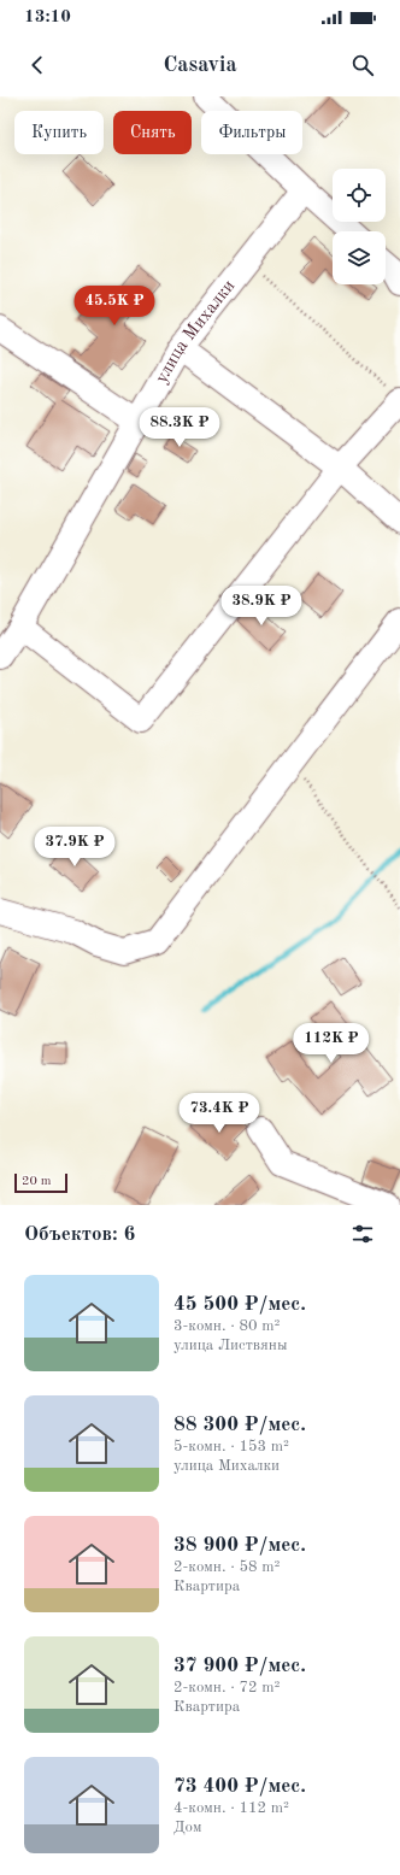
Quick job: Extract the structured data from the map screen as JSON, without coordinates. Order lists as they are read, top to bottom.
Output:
{
  "streets": {
    "street": ["улица Михалки"]
  },
  "scale_bar": "20 m",
  "page": {
    "status": "13:10",
    "header": "Casavia",
    "chip": ["Купить", "Снять", "Фильтры"],
    "price": [
      "45.5K ₽",
      "88.3K ₽",
      "38.9K ₽",
      "37.9K ₽",
      "112K ₽",
      "73.4K ₽"
    ],
    "scale": "20 m",
    "heading": "Объектов: 6",
    "list": [
      {
        "name": "45 500 ₽/мес.",
        "note": "3-комн. · 80 m² · улица Листвяны"
      },
      {
        "name": "88 300 ₽/мес.",
        "note": "5-комн. · 153 m² · улица Михалки"
      },
      {
        "name": "38 900 ₽/мес.",
        "note": "2-комн. · 58 m² · Квартира"
      },
      {
        "name": "37 900 ₽/мес.",
        "note": "2-комн. · 72 m² · Квартира"
      },
      {
        "name": "73 400 ₽/мес.",
        "note": "4-комн. · 112 m² · Дом"
      }
    ]
  }
}
